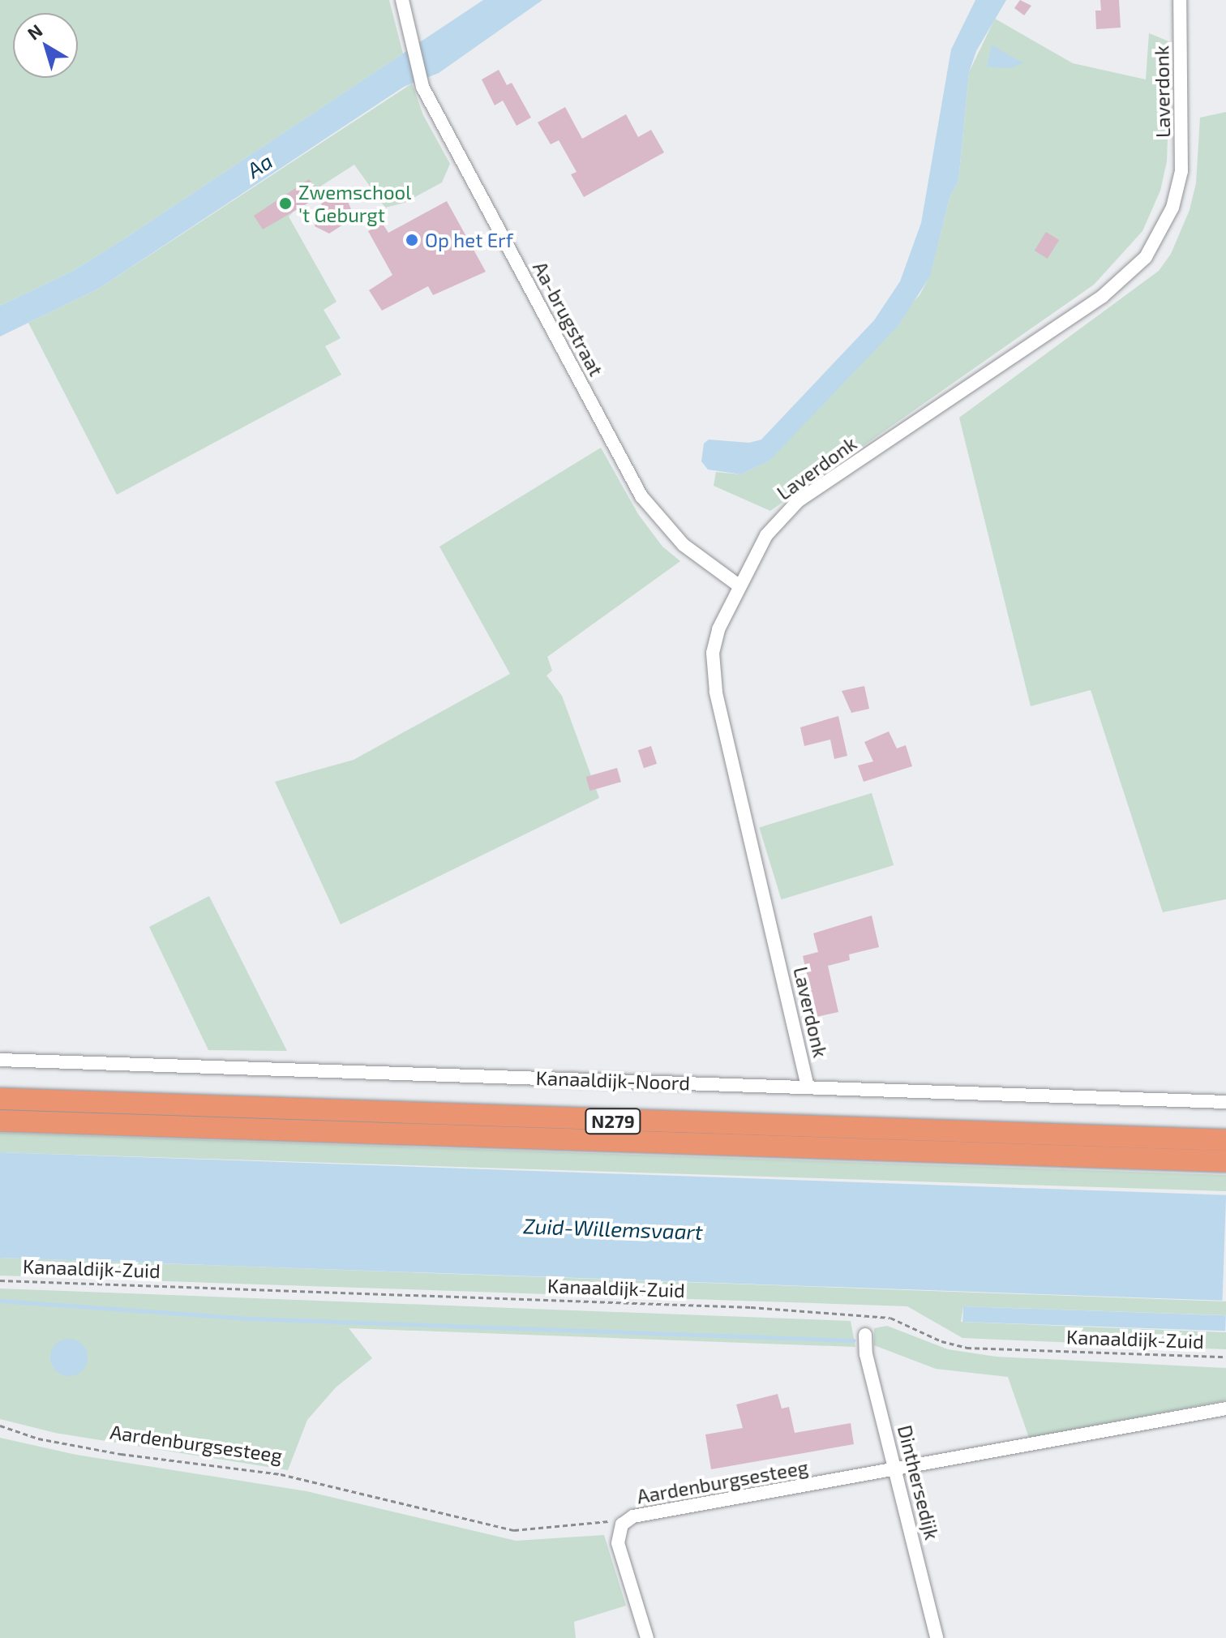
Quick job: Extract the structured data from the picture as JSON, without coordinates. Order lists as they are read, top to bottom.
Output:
{
  "streets": {
    "highway": ["N279"],
    "street": [
      "Laverdonk",
      "Aa-brugstraat",
      "Kanaaldijk-Noord",
      "Aardenburgsesteeg",
      "Dinthersedijk"
    ],
    "path": ["Kanaaldijk-Zuid"]
  },
  "crossings": [
    ["Laverdonk", "Aa-brugstraat"],
    ["Laverdonk", "Kanaaldijk-Noord"],
    ["Aardenburgsesteeg", "Dinthersedijk"]
  ],
  "water": ["Aa", "Zuid-Willemsvaart"],
  "places": ["Zwemschool 't Geburgt", "Op het Erf"],
  "north": "top left"
}
